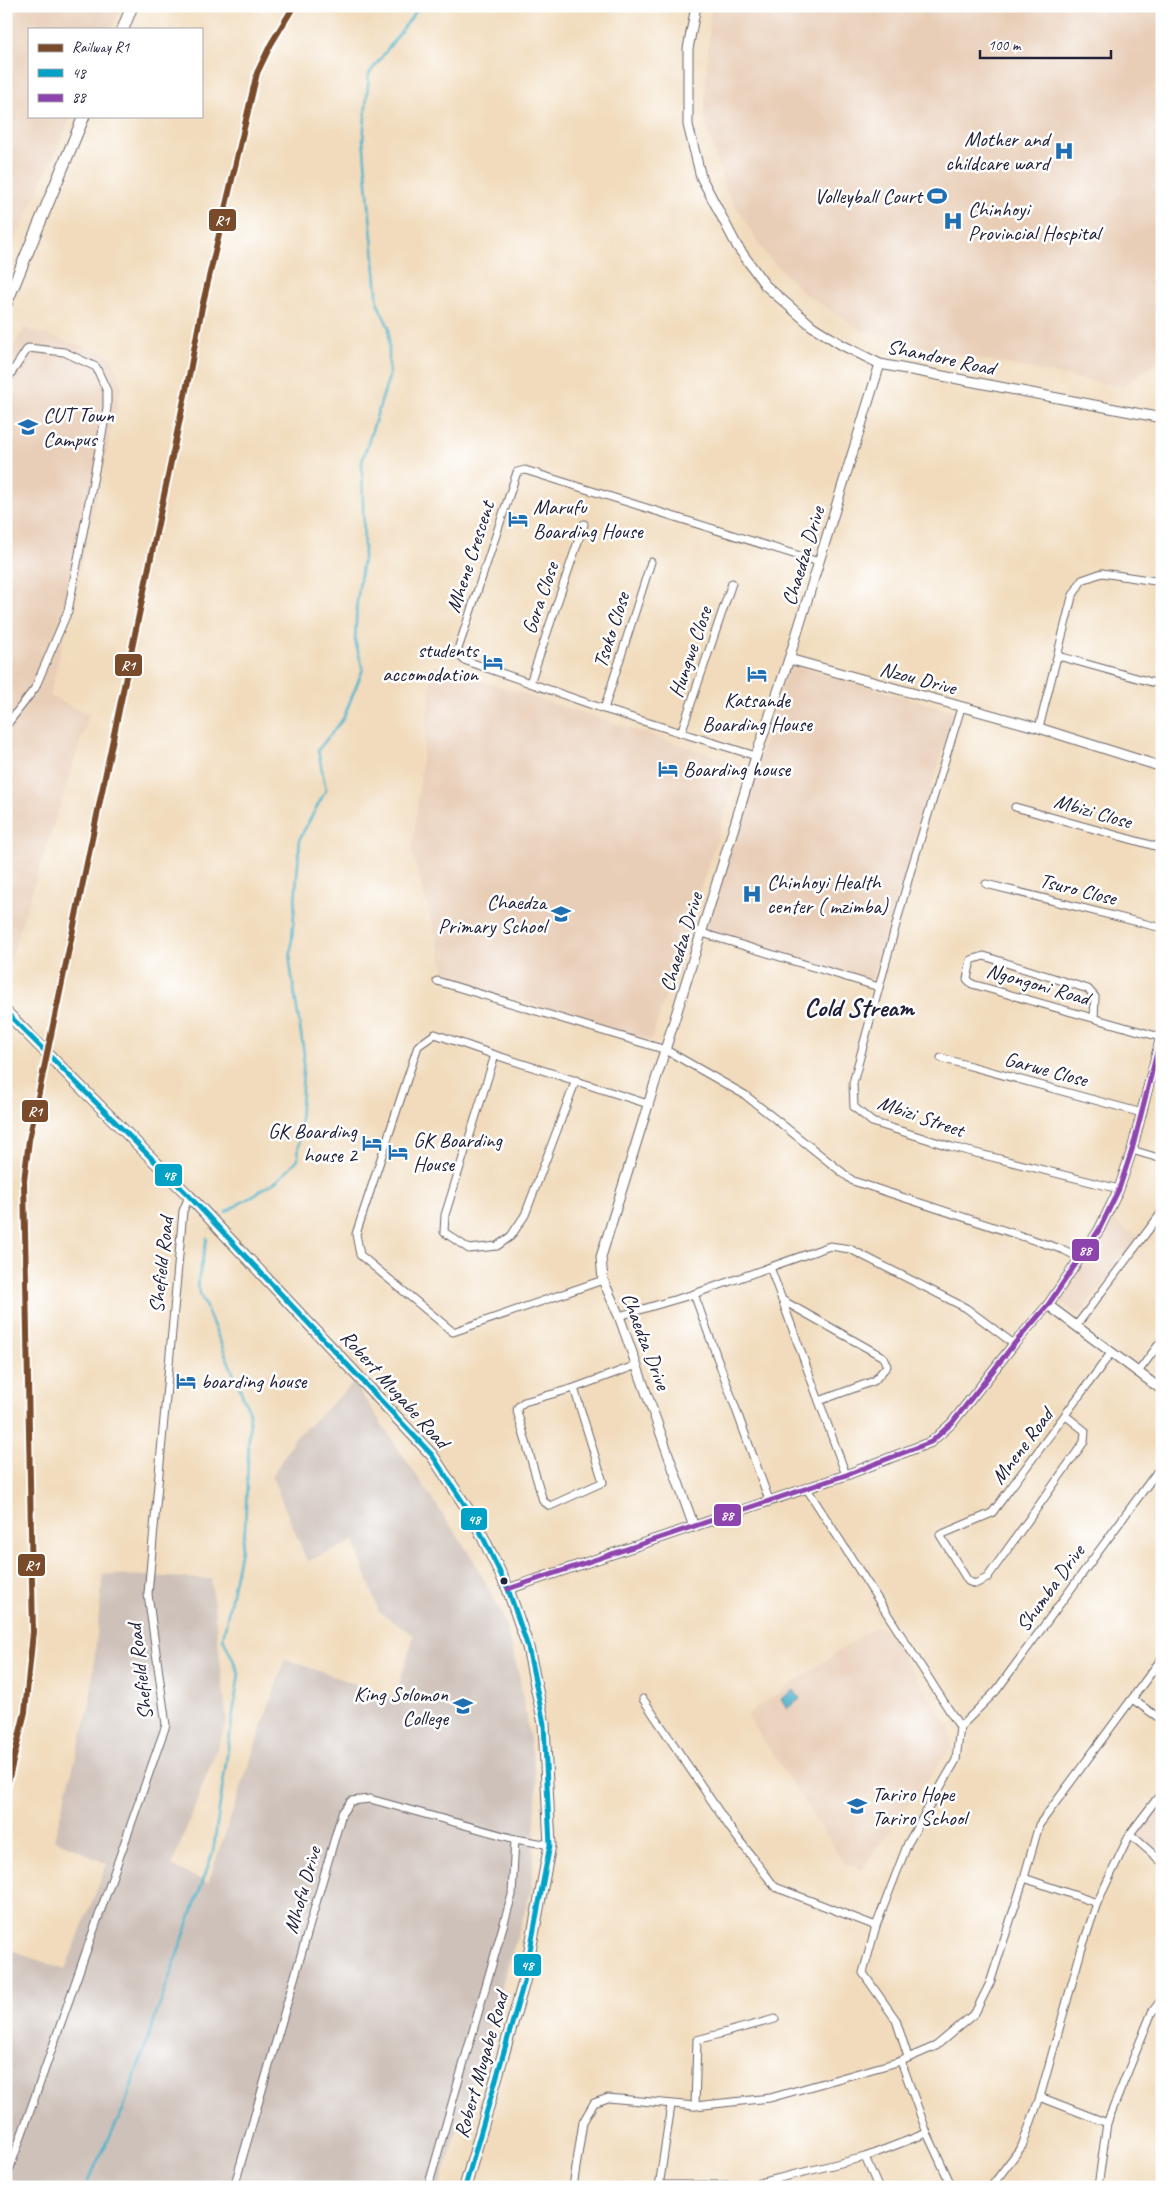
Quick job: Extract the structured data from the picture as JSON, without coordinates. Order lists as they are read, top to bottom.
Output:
{
  "streets": {
    "main road": ["Robert Mugabe Road"],
    "street": [
      "Shandore Road",
      "Chaedza Drive",
      "Mhene Crescent",
      "Gora Close",
      "Tsoko Close",
      "Hungwe Close",
      "Nzou Drive",
      "Mbizi Close",
      "Tsuro Close",
      "Ngongoni Road",
      "Garwe Close",
      "Mbizi Street",
      "Shefield Road",
      "Mnene Road",
      "Shumba Drive",
      "Mhofu Drive"
    ]
  },
  "crossings": [
    ["Shandore Road", "Chaedza Drive"],
    ["Chaedza Drive", "Mhene Crescent"],
    ["Chaedza Drive", "Nzou Drive"],
    ["Mhene Crescent", "Gora Close"],
    ["Mhene Crescent", "Tsoko Close"],
    ["Mhene Crescent", "Hungwe Close"],
    ["Nzou Drive", "Mbizi Street"],
    ["Shefield Road", "Robert Mugabe Road"],
    ["Robert Mugabe Road", "Mhofu Drive"]
  ],
  "districts": ["Cold Stream"],
  "places": {
    "hospital": ["Mother and childcare ward", "Chinhoyi Provincial Hospital", "Chinhoyi Health center ( mzimba)"],
    "sports": ["Volleyball Court"],
    "school or university": [
      "CUT Town Campus",
      "Chaedza Primary School",
      "King Solomon College",
      "Tariro Hope Tariro School"
    ],
    "hotel": [
      "Marufu Boarding House",
      "students accomodation",
      "Katsande Boarding House",
      "Boarding house",
      "GK Boarding house 2",
      "GK Boarding House",
      "boarding house"
    ]
  },
  "lines": ["rail line R1", "transit line 48", "transit line 88"],
  "legend": ["Railway R1", "48", "88"],
  "scale_bar": "100 m"
}
